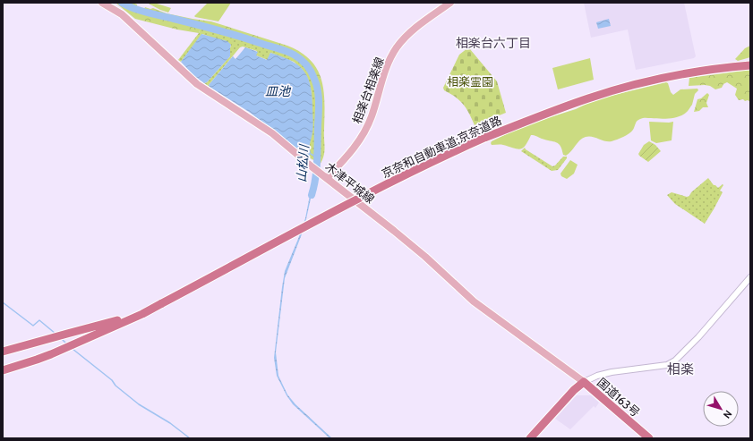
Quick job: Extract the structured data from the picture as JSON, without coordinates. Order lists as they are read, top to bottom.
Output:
{
  "streets": {
    "highway": ["京奈和自動車道;京奈道路", "国道163号"],
    "main road": ["相楽台相楽線", "木津平城線"]
  },
  "crossings": [
    ["相楽台相楽線", "木津平城線"],
    ["木津平城線", "国道163号"]
  ],
  "districts": ["相楽台六丁目", "相楽"],
  "water": ["皿池", "山松川"],
  "parks": ["相楽霊園"],
  "north": "bottom right"
}
